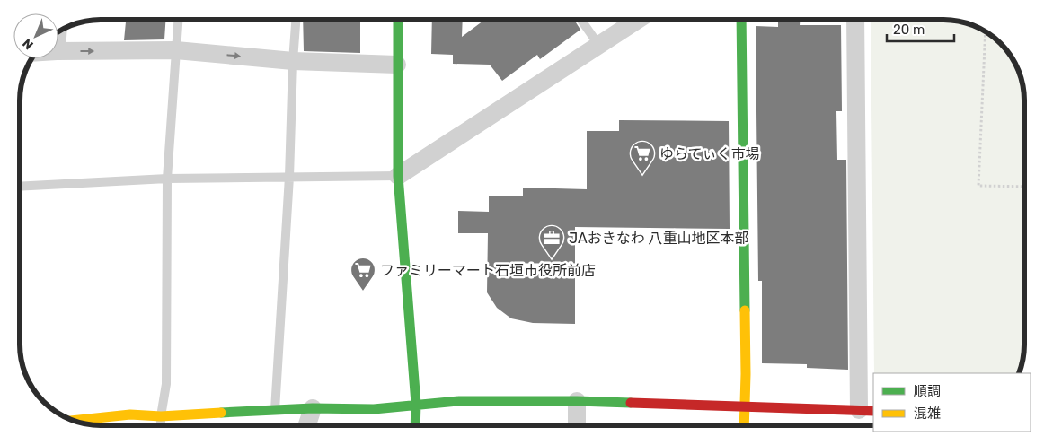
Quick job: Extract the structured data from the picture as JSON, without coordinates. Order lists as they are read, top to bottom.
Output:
{
  "places": {
    "supermarket": ["ゆらてぃく市場", "ファミリーマート石垣市役所前店"],
    "office": ["JAおきなわ 八重山地区本部"]
  },
  "legend": ["順調", "混雑"],
  "scale_bar": "20 m",
  "north": "bottom left"
}
